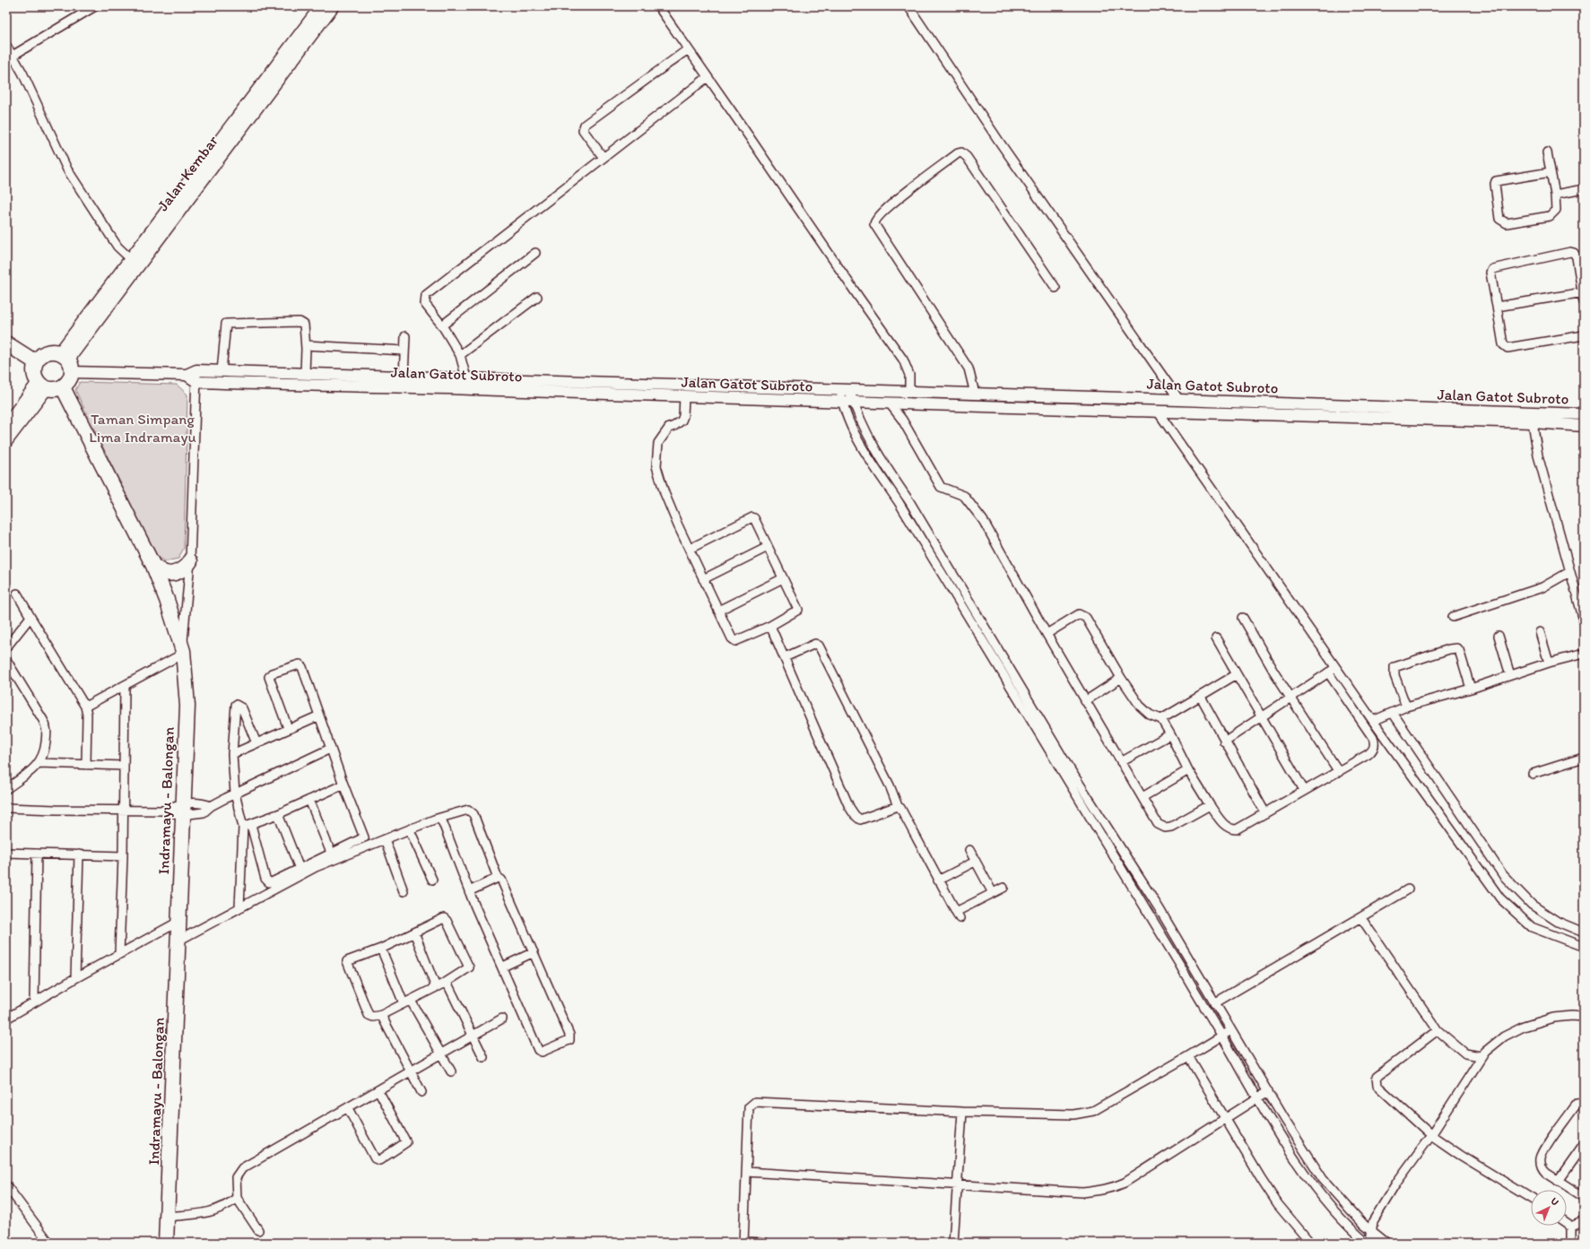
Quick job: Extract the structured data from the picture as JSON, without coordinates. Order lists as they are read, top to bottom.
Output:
{
  "streets": {
    "highway": ["Indramayu - Balongan"],
    "main road": ["Jalan Kembar"],
    "street": ["Jalan Gatot Subroto"]
  },
  "crossings": [
    ["Jalan Kembar", "Jalan Gatot Subroto"],
    ["Jalan Kembar", "Indramayu - Balongan"],
    ["Jalan Gatot Subroto", "Indramayu - Balongan"]
  ],
  "parks": ["Taman Simpang Lima Indramayu"],
  "north": "top right"
}
